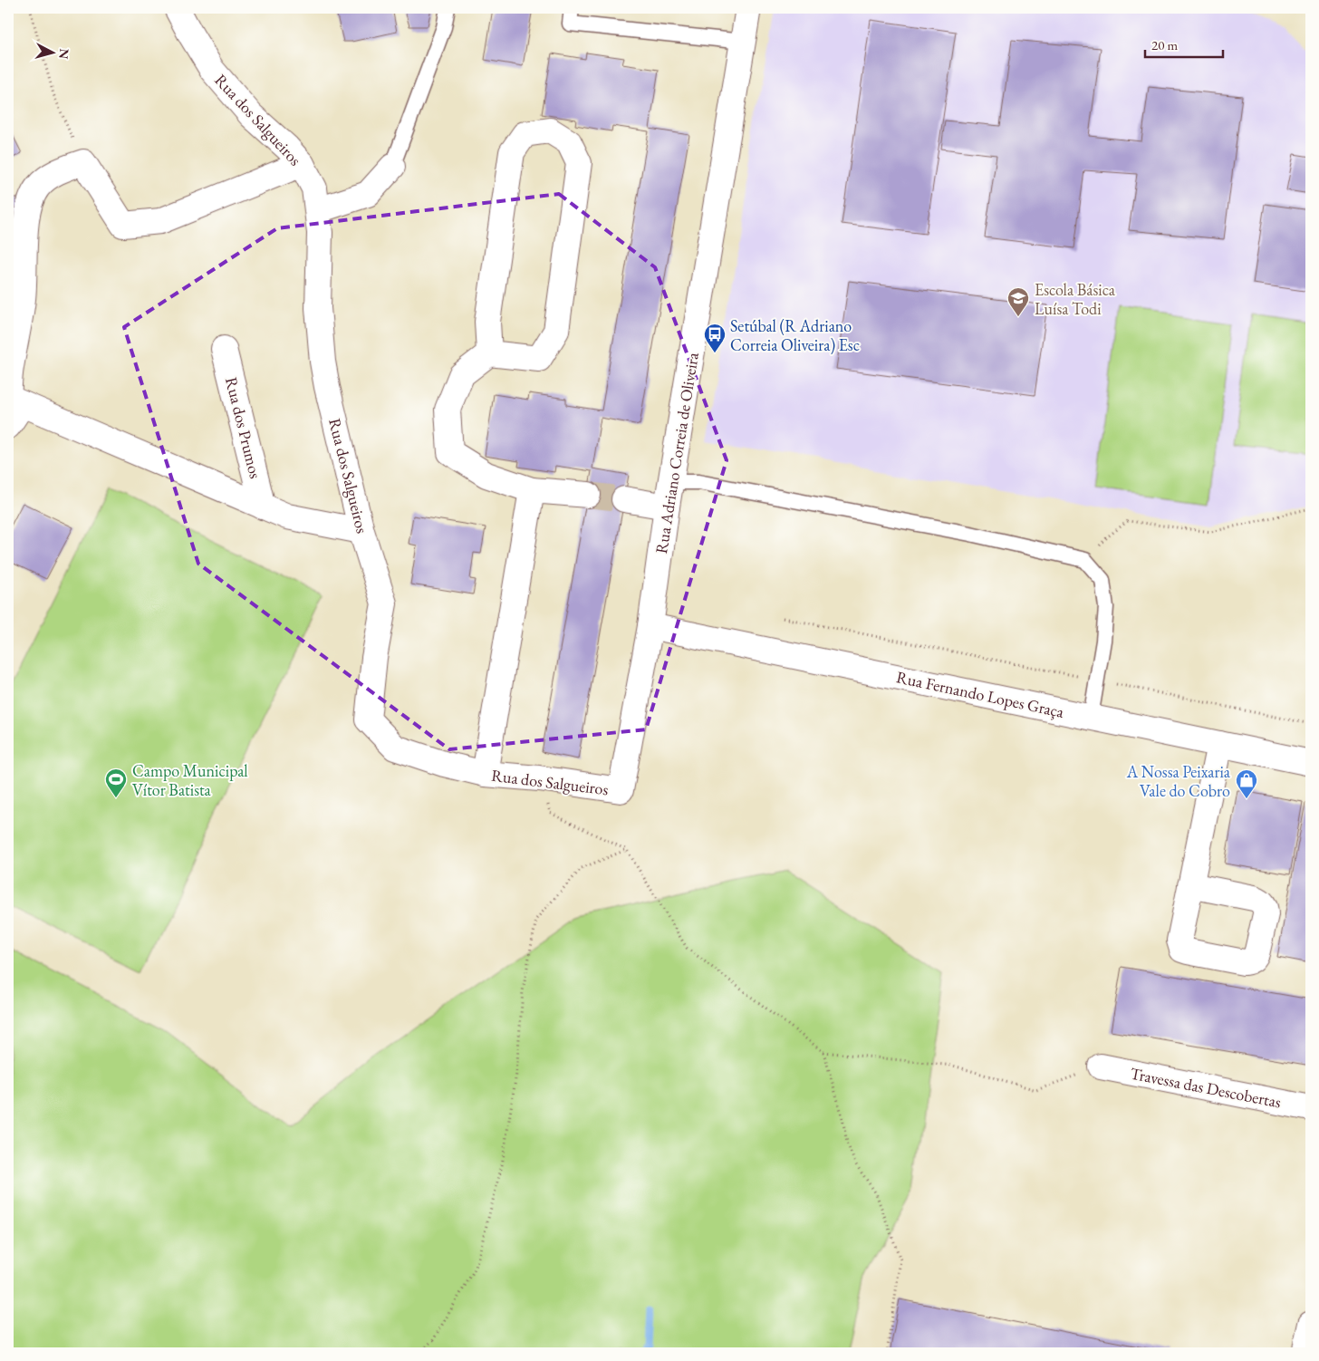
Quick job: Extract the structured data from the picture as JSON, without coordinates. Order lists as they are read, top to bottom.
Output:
{
  "streets": {
    "street": [
      "Rua dos Salgueiros",
      "Rua dos Prumos",
      "Rua Adriano Correia de Oliveira",
      "Rua Fernando Lopes Graça",
      "Travessa das Descobertas"
    ]
  },
  "crossings": [
    ["Rua dos Salgueiros", "Rua Adriano Correia de Oliveira"],
    ["Rua Adriano Correia de Oliveira", "Rua Fernando Lopes Graça"]
  ],
  "places": {
    "school or university": ["Escola Básica Luísa Todi"],
    "bus stop": ["Setúbal (R Adriano Correia Oliveira) Esc"],
    "sports": ["Campo Municipal Vítor Batista"],
    "shop": ["A Nossa Peixaria Vale do Cobro"]
  },
  "scale_bar": "20 m",
  "north": "right"
}
